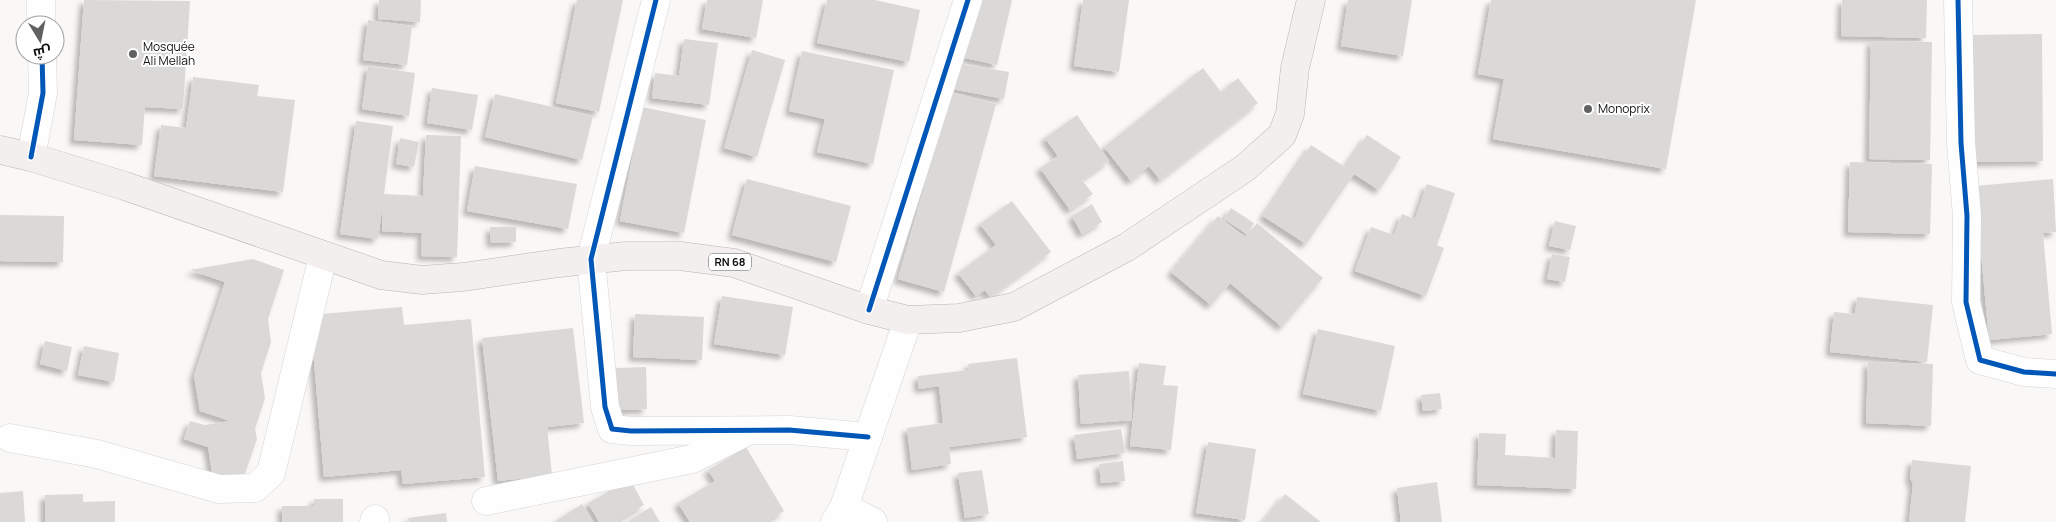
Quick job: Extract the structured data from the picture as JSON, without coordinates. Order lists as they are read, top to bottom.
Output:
{
  "streets": {
    "main road": ["RN 68"]
  },
  "places": ["Mosquée Ali Mellah", "Monoprix"],
  "north": "bottom"
}
